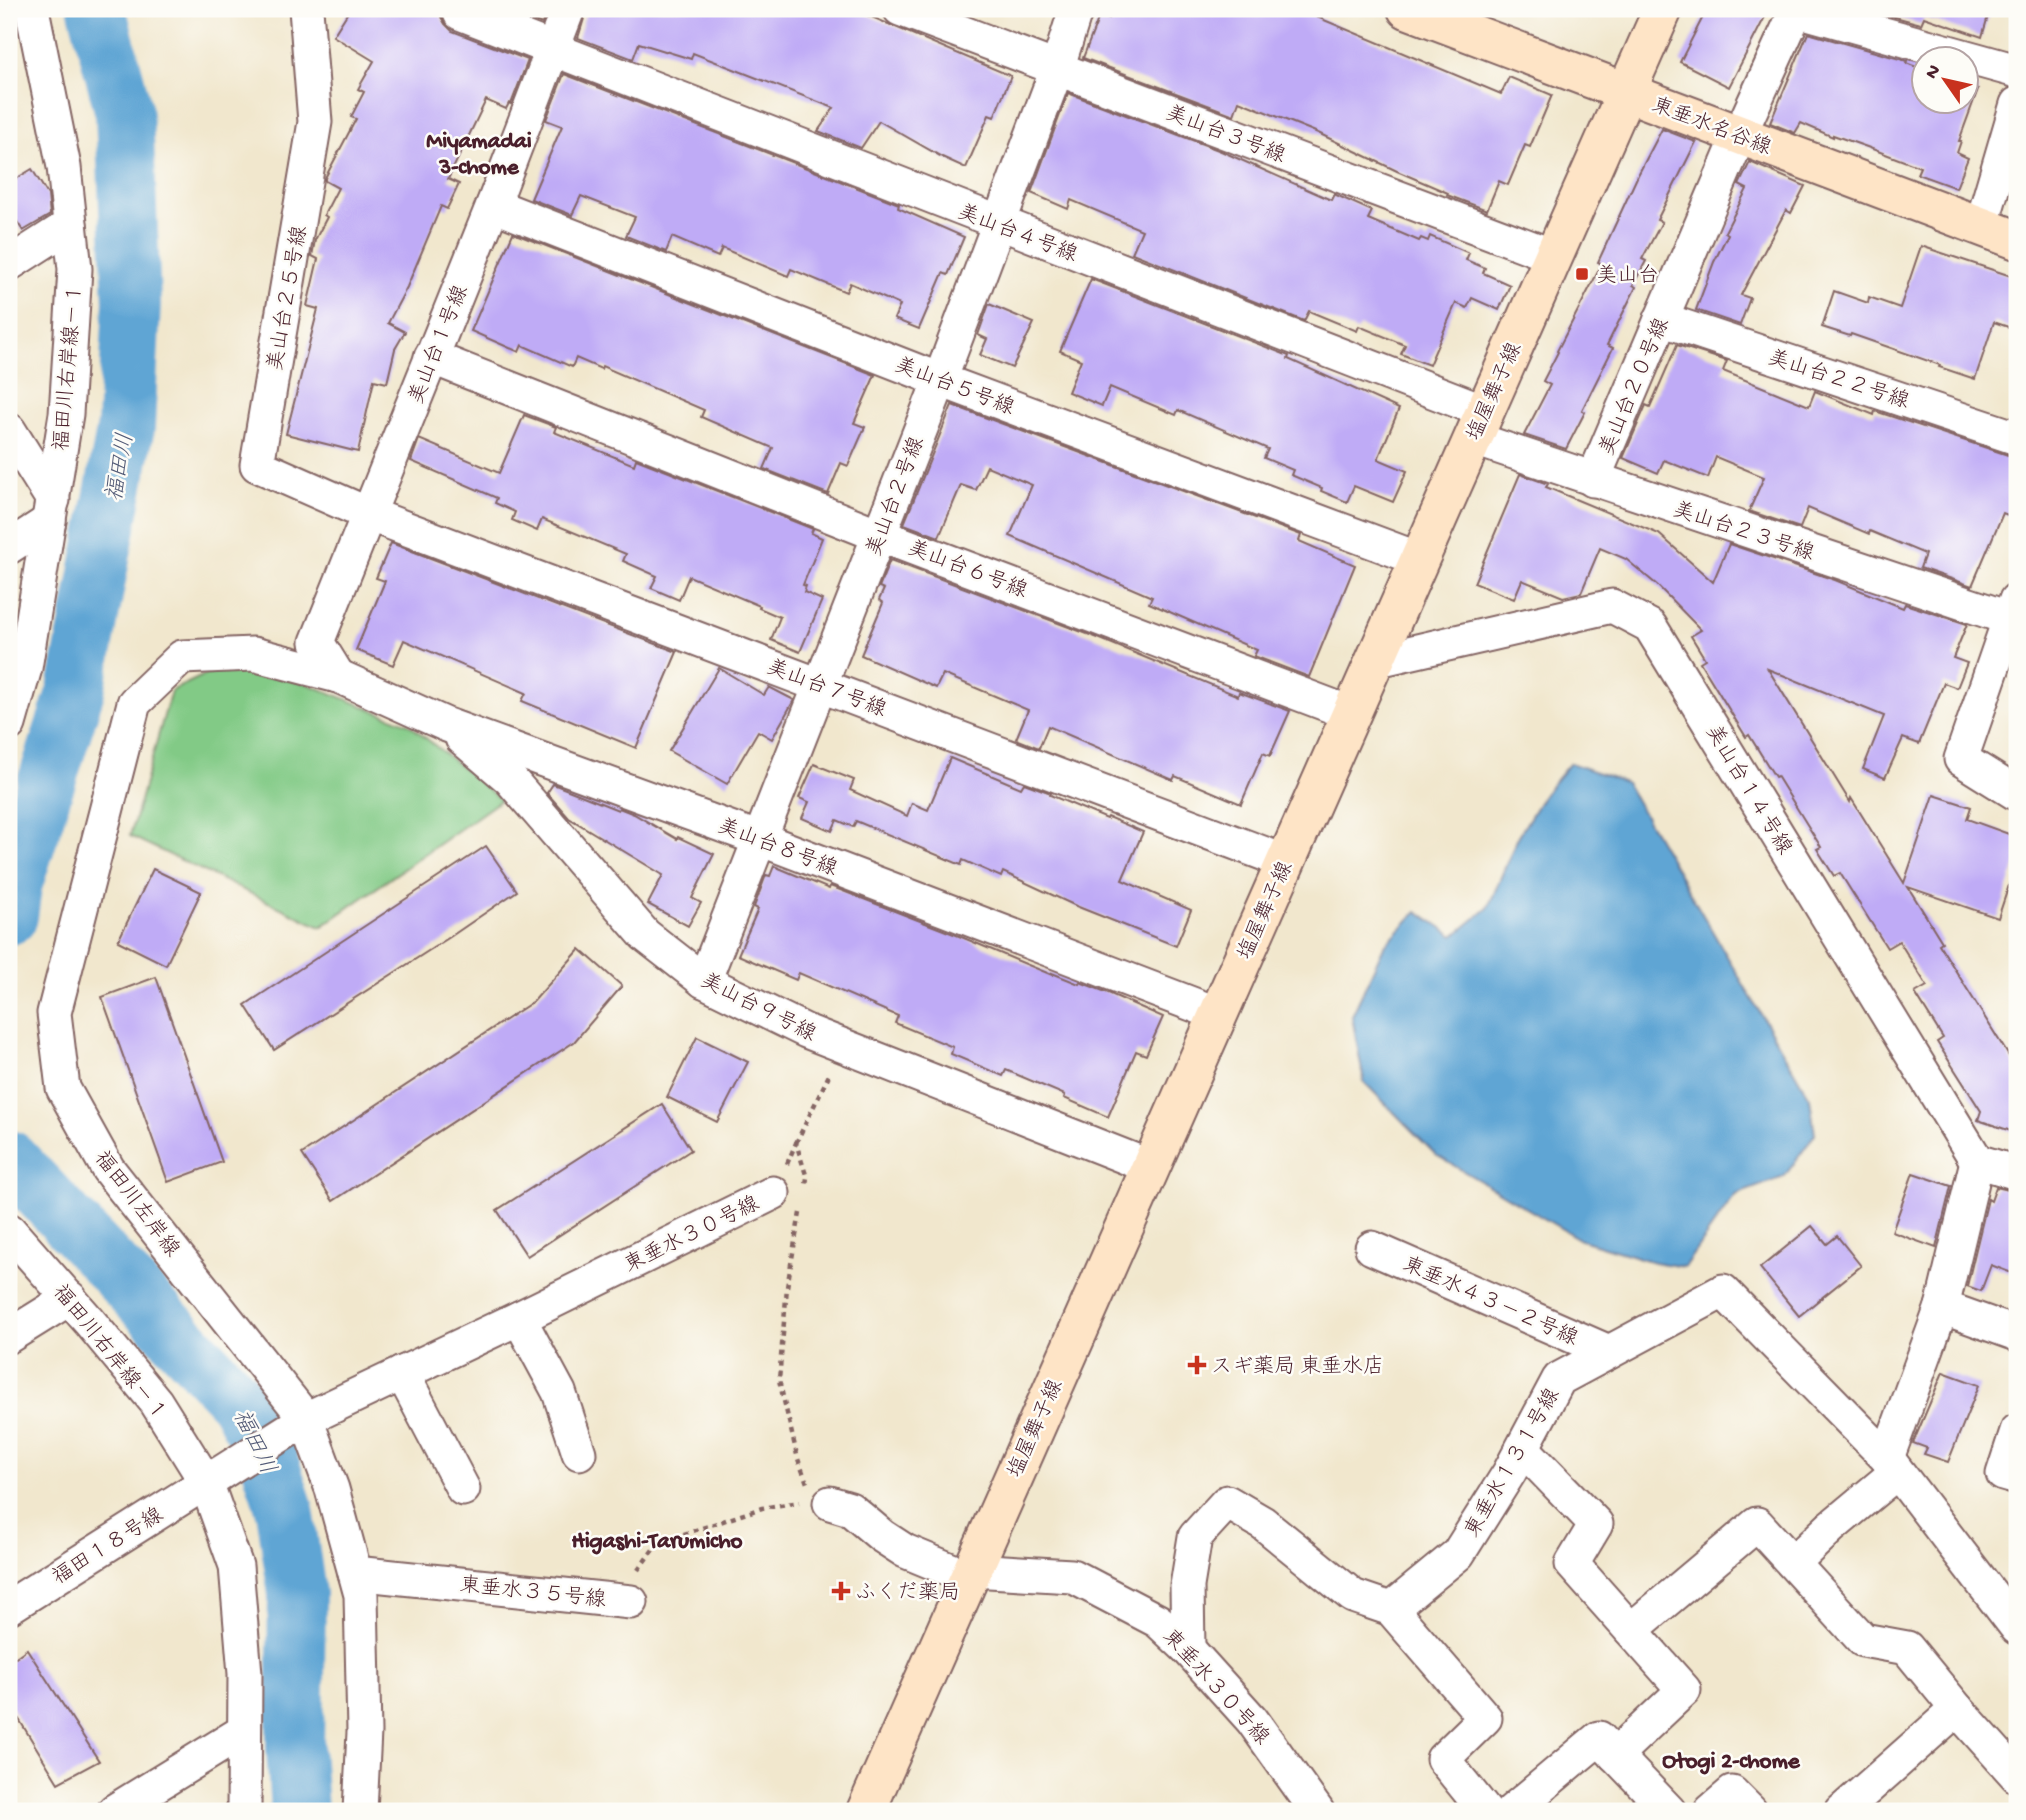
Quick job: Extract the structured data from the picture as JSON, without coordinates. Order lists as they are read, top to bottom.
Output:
{
  "streets": {
    "street": [
      "東垂水名谷線",
      "美山台３号線",
      "美山台４号線",
      "美山台２５号線",
      "美山台１号線",
      "福田川右岸線－１",
      "美山台２２号線",
      "美山台５号線",
      "美山台２０号線",
      "塩屋舞子線",
      "美山台２号線",
      "美山台２３号線",
      "美山台６号線",
      "美山台７号線",
      "美山台１４号線",
      "美山台８号線",
      "美山台９号線",
      "福田川左岸線",
      "東垂水３０号線",
      "東垂水４３－２号線",
      "東垂水１３１号線",
      "福田１８号線",
      "東垂水３５号線"
    ]
  },
  "crossings": [
    ["東垂水名谷線", "美山台２０号線"],
    ["東垂水名谷線", "塩屋舞子線"],
    ["美山台３号線", "塩屋舞子線"],
    ["美山台３号線", "美山台２号線"],
    ["美山台４号線", "美山台１号線"],
    ["美山台４号線", "塩屋舞子線"],
    ["美山台４号線", "美山台２号線"],
    ["美山台４号線", "美山台２３号線"],
    ["美山台２５号線", "美山台１号線"],
    ["美山台２５号線", "美山台７号線"],
    ["美山台１号線", "美山台５号線"],
    ["美山台１号線", "美山台６号線"],
    ["美山台１号線", "美山台７号線"],
    ["美山台１号線", "美山台８号線"],
    ["美山台１号線", "福田川左岸線"],
    ["福田川右岸線－１", "福田１８号線"],
    ["美山台２２号線", "美山台２０号線"],
    ["美山台５号線", "塩屋舞子線"],
    ["美山台５号線", "美山台２号線"],
    ["美山台２０号線", "美山台２３号線"],
    ["塩屋舞子線", "美山台２３号線"],
    ["塩屋舞子線", "美山台６号線"],
    ["塩屋舞子線", "美山台７号線"],
    ["塩屋舞子線", "美山台１４号線"],
    ["塩屋舞子線", "美山台８号線"],
    ["塩屋舞子線", "美山台９号線"],
    ["塩屋舞子線", "東垂水３０号線"],
    ["美山台２号線", "美山台６号線"],
    ["美山台２号線", "美山台７号線"],
    ["美山台２号線", "美山台８号線"],
    ["美山台２号線", "美山台９号線"],
    ["美山台８号線", "美山台９号線"],
    ["美山台８号線", "福田川左岸線"],
    ["福田川左岸線", "東垂水３０号線"],
    ["福田川左岸線", "福田１８号線"],
    ["福田川左岸線", "東垂水３５号線"],
    ["東垂水３０号線", "福田１８号線"],
    ["東垂水４３－２号線", "東垂水１３１号線"]
  ],
  "districts": ["Miyamadai 3-chome", "Higashi-Tarumicho", "Otogi 2-chome"],
  "water": ["福田川"],
  "places": {
    "transit": ["美山台"],
    "health": ["スギ薬局 東垂水店", "ふくだ薬局"]
  },
  "north": "top left"
}
